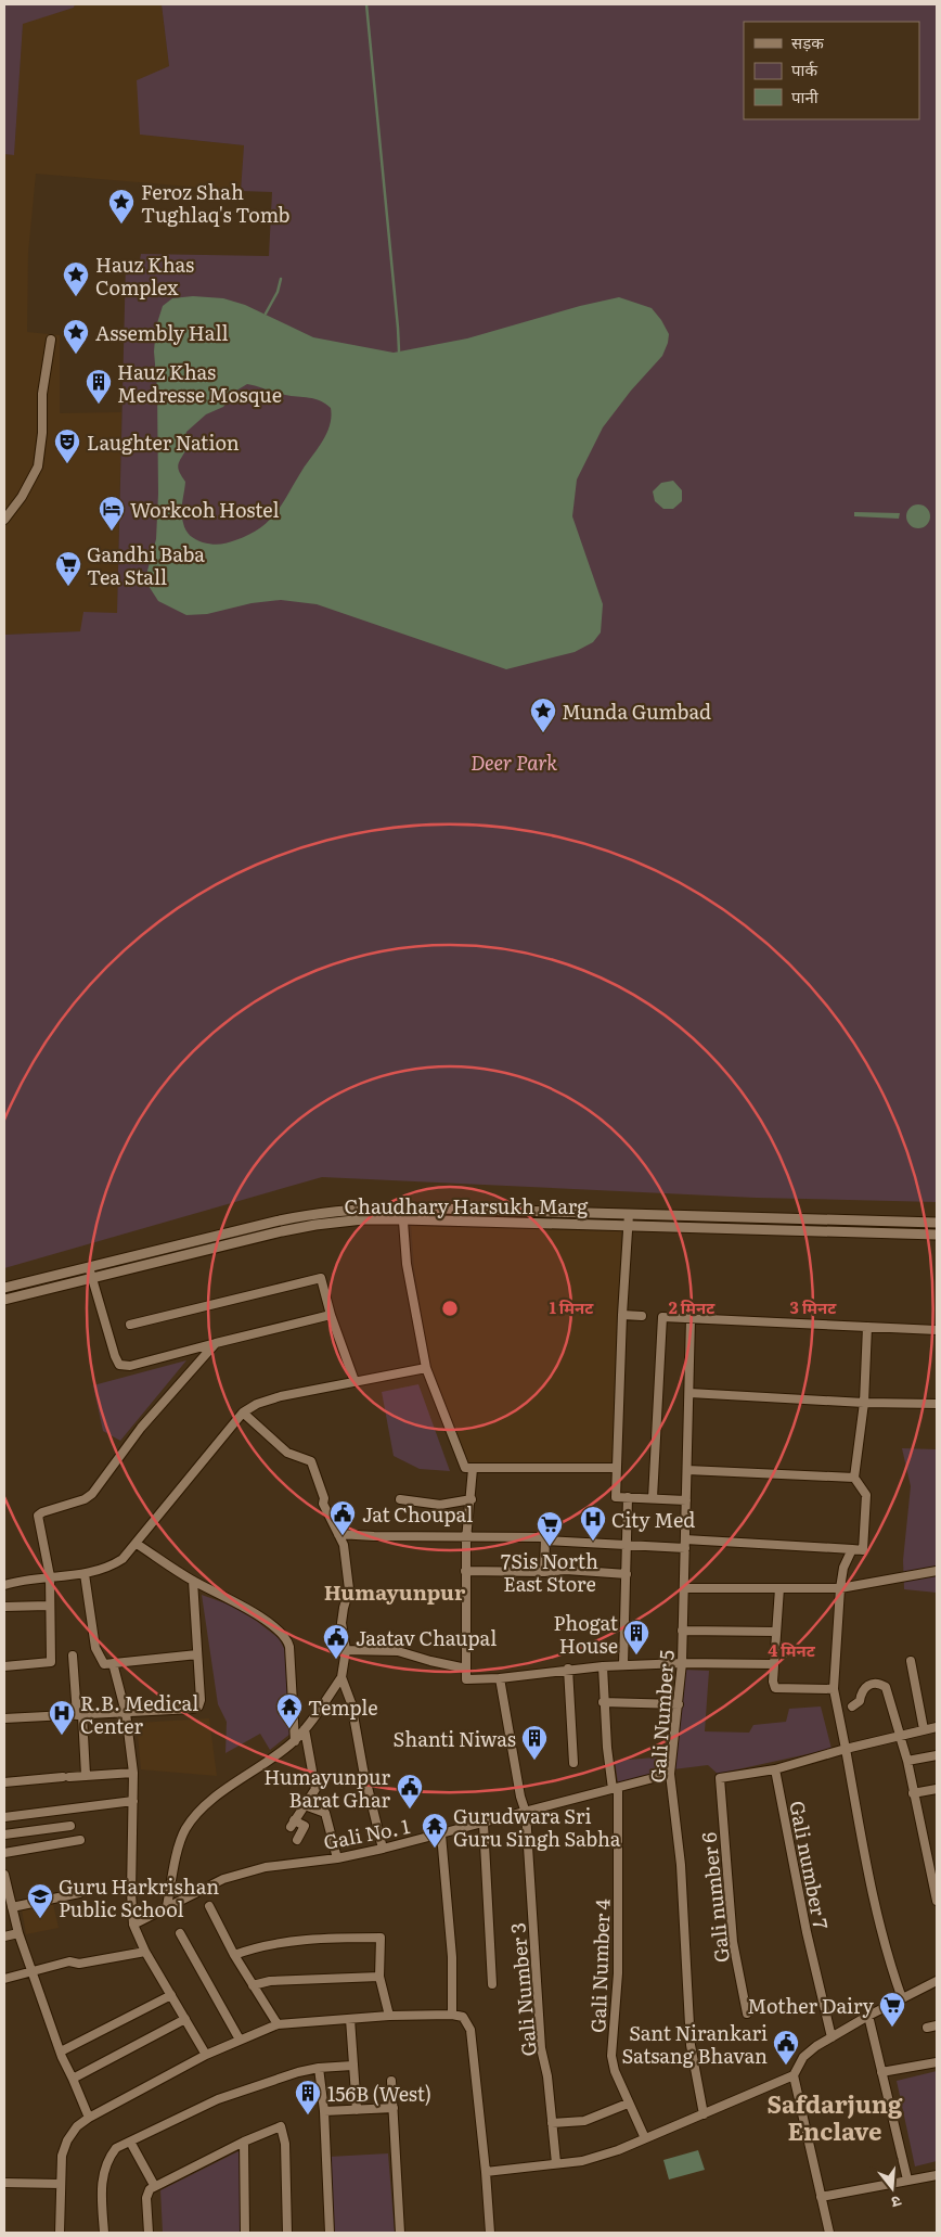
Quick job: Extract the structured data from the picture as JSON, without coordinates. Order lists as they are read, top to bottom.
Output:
{
  "streets": {
    "street": [
      "Chaudhary Harsukh Marg",
      "Gali Number 5",
      "Gali No. 1",
      "Gali number 7",
      "Gali number 6",
      "Gali Number 4",
      "Gali Number 3"
    ]
  },
  "crossings": [
    ["Gali Number 5", "Gali No. 1"],
    ["Gali No. 1", "Gali Number 4"],
    ["Gali No. 1", "Gali Number 3"],
    ["Gali number 7", "Gali number 6"]
  ],
  "districts": ["Humayunpur", "Safdarjung Enclave"],
  "parks": ["Deer Park"],
  "places": {
    "place": [
      "Feroz Shah Tughlaq's Tomb",
      "Hauz Khas Complex",
      "Assembly Hall",
      "Munda Gumbad"
    ],
    "building": [
      "Hauz Khas Medresse Mosque",
      "Phogat House",
      "Shanti Niwas",
      "156B (West)"
    ],
    "theatre": ["Laughter Nation"],
    "hotel": ["Workcoh Hostel"],
    "supermarket": ["Gandhi Baba Tea Stall", "7Sis North East Store", "Mother Dairy"],
    "public building": [
      "Jat Choupal",
      "Jaatav Chaupal",
      "Humayunpur Barat Ghar",
      "Sant Nirankari Satsang Bhavan"
    ],
    "hospital": ["City Med", "R.B. Medical Center"],
    "temple": ["Temple", "Gurudwara Sri Guru Singh Sabha"],
    "school or university": ["Guru Harkrishan Public School"]
  },
  "legend": ["सड़क", "पार्क", "पानी"],
  "north": "bottom",
  "rings": [
    "1 मिनट",
    "2 मिनट",
    "3 मिनट",
    "4 मिनट"
  ]
}
